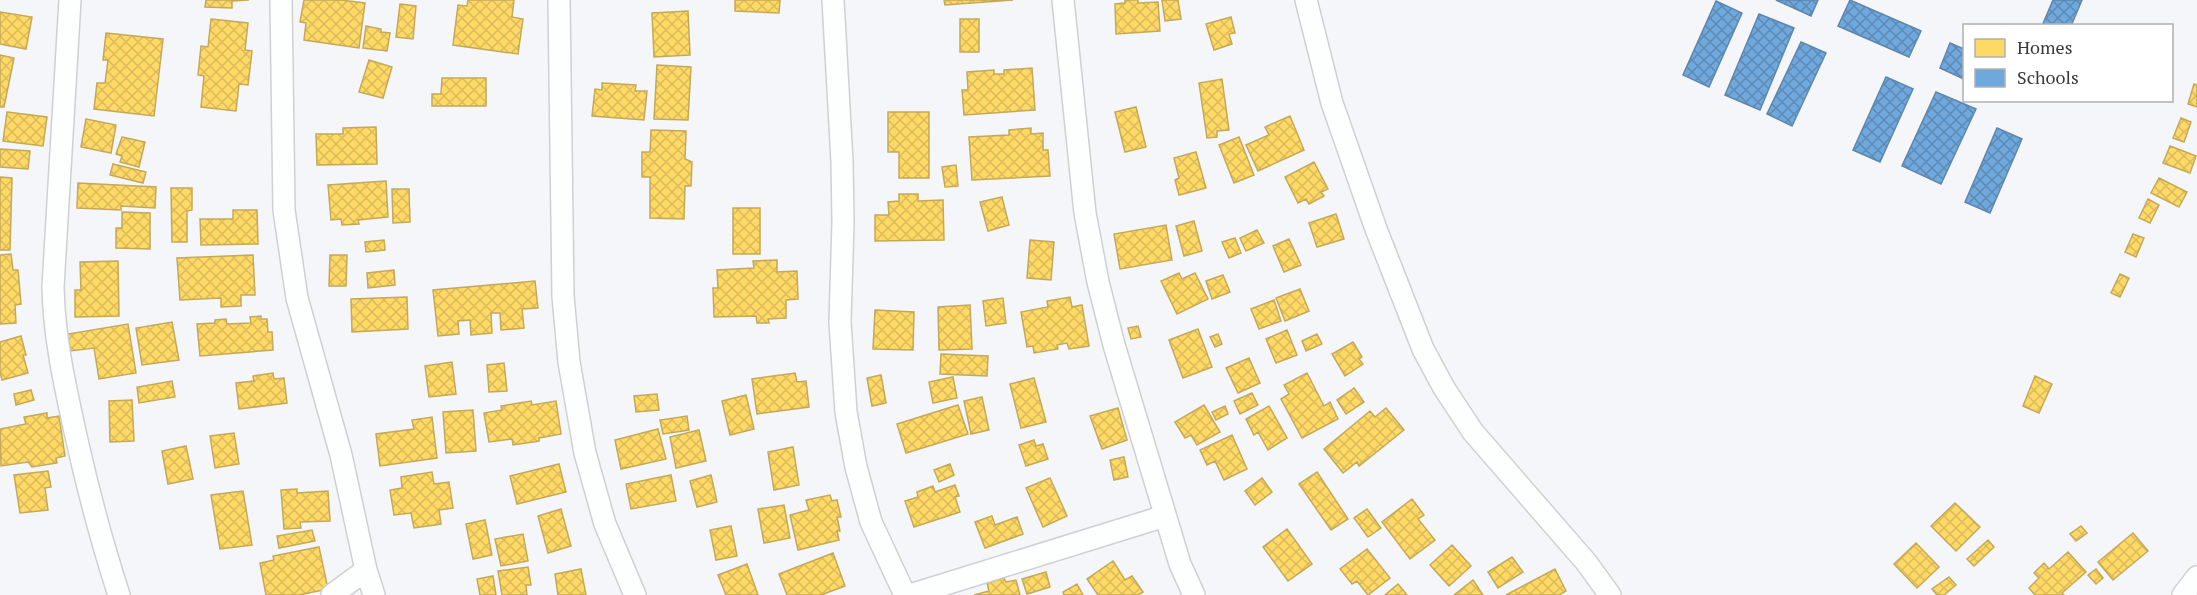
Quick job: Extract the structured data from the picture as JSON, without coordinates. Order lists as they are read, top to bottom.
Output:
{
  "legend": ["Homes", "Schools"]
}
